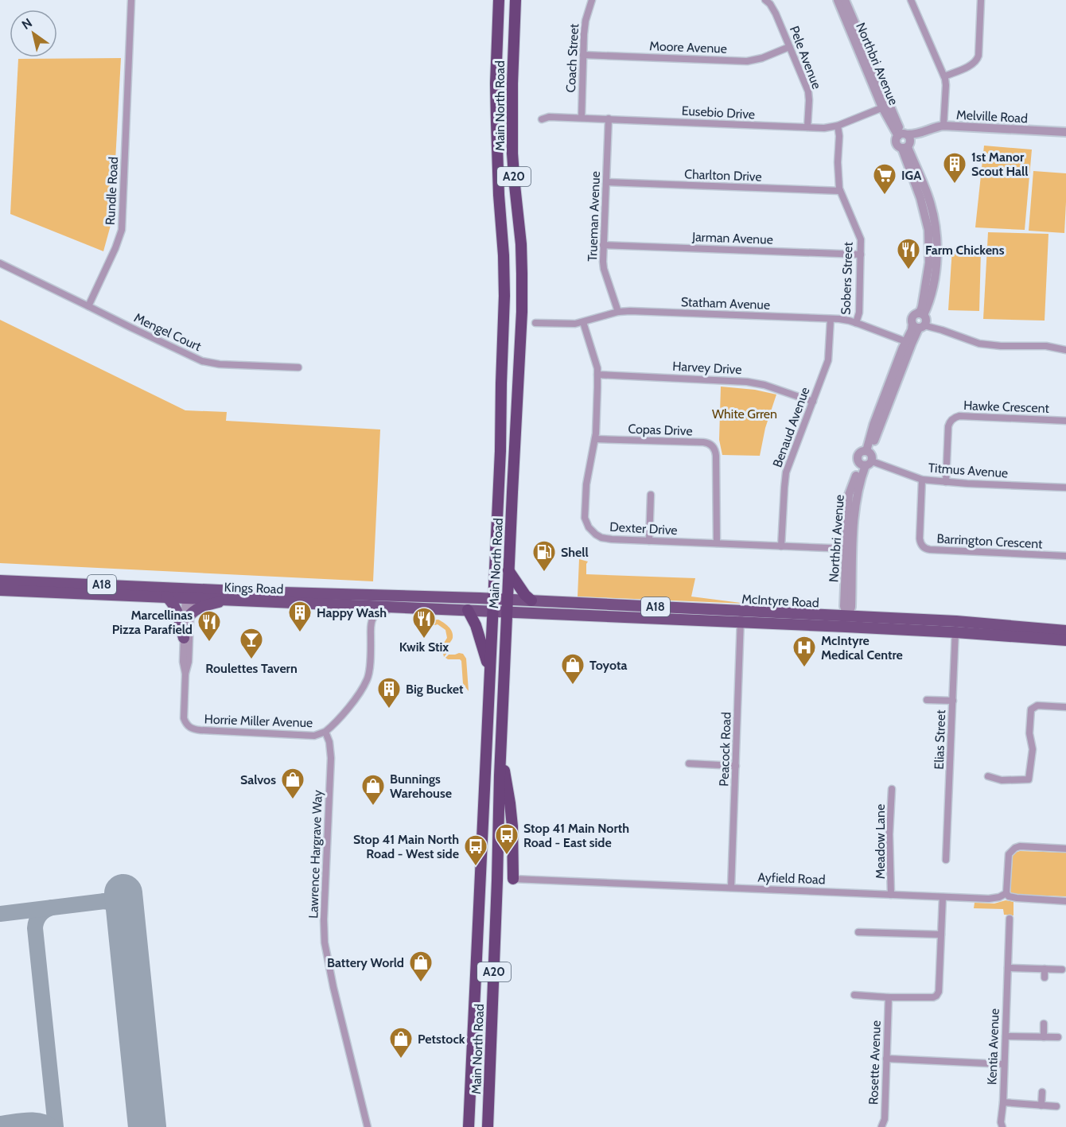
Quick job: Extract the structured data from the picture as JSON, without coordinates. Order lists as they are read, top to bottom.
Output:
{
  "streets": {
    "highway": ["Main North Road", "A20"],
    "main road": ["A18", "Kings Road", "McIntyre Road"],
    "street": [
      "Moore Avenue",
      "Pele Avenue",
      "Coach Street",
      "Northbri Avenue",
      "Eusebio Drive",
      "Melville Road",
      "Charlton Drive",
      "Rundle Road",
      "Trueman Avenue",
      "Jarman Avenue",
      "Sobers Street",
      "Statham Avenue",
      "Mengel Court",
      "Harvey Drive",
      "Hawke Crescent",
      "Benaud Avenue",
      "Copas Drive",
      "Titmus Avenue",
      "Dexter Drive",
      "Barrington Crescent",
      "Horrie Miller Avenue",
      "Elias Street",
      "Peacock Road",
      "Meadow Lane",
      "Lawrence Hargrave Way",
      "Ayfield Road",
      "Kentia Avenue",
      "Rosette Avenue"
    ]
  },
  "crossings": [
    ["Moore Avenue", "Pele Avenue"],
    ["Moore Avenue", "Coach Street"],
    ["Pele Avenue", "Eusebio Drive"],
    ["Coach Street", "Eusebio Drive"],
    ["Northbri Avenue", "Eusebio Drive"],
    ["Northbri Avenue", "Melville Road"],
    ["Northbri Avenue", "Statham Avenue"],
    ["Northbri Avenue", "Titmus Avenue"],
    ["Northbri Avenue", "Dexter Drive"],
    ["Northbri Avenue", "McIntyre Road"],
    ["Main North Road", "Kings Road"],
    ["Main North Road", "McIntyre Road"],
    ["Eusebio Drive", "Trueman Avenue"],
    ["Eusebio Drive", "Sobers Street"],
    ["Charlton Drive", "Trueman Avenue"],
    ["Charlton Drive", "Sobers Street"],
    ["Rundle Road", "Mengel Court"],
    ["Trueman Avenue", "Jarman Avenue"],
    ["Trueman Avenue", "Statham Avenue"],
    ["Jarman Avenue", "Sobers Street"],
    ["Sobers Street", "Statham Avenue"],
    ["Statham Avenue", "Benaud Avenue"],
    ["Statham Avenue", "Dexter Drive"],
    ["Harvey Drive", "Benaud Avenue"],
    ["Harvey Drive", "Dexter Drive"],
    ["Hawke Crescent", "Titmus Avenue"],
    ["Benaud Avenue", "Dexter Drive"],
    ["Copas Drive", "Dexter Drive"],
    ["Titmus Avenue", "Barrington Crescent"],
    ["Kings Road", "McIntyre Road"],
    ["Kings Road", "Horrie Miller Avenue"],
    ["McIntyre Road", "Elias Street"],
    ["McIntyre Road", "Peacock Road"],
    ["Horrie Miller Avenue", "Lawrence Hargrave Way"],
    ["Peacock Road", "Ayfield Road"],
    ["Meadow Lane", "Ayfield Road"]
  ],
  "parks": ["White Grren"],
  "places": {
    "building": ["1st Manor Scout Hall", "Happy Wash", "Big Bucket"],
    "supermarket": ["IGA"],
    "restaurant": ["Farm Chickens", "Kwik Stix", "Marcellinas Pizza Parafield"],
    "fuel station": ["Shell"],
    "bar": ["Roulettes Tavern"],
    "hospital": ["McIntyre Medical Centre"],
    "shop": [
      "Toyota",
      "Salvos",
      "Bunnings Warehouse",
      "Battery World",
      "Petstock"
    ],
    "bus stop": ["Stop 41 Main North Road - East side", "Stop 41 Main North Road - West side"]
  },
  "north": "top left"
}
